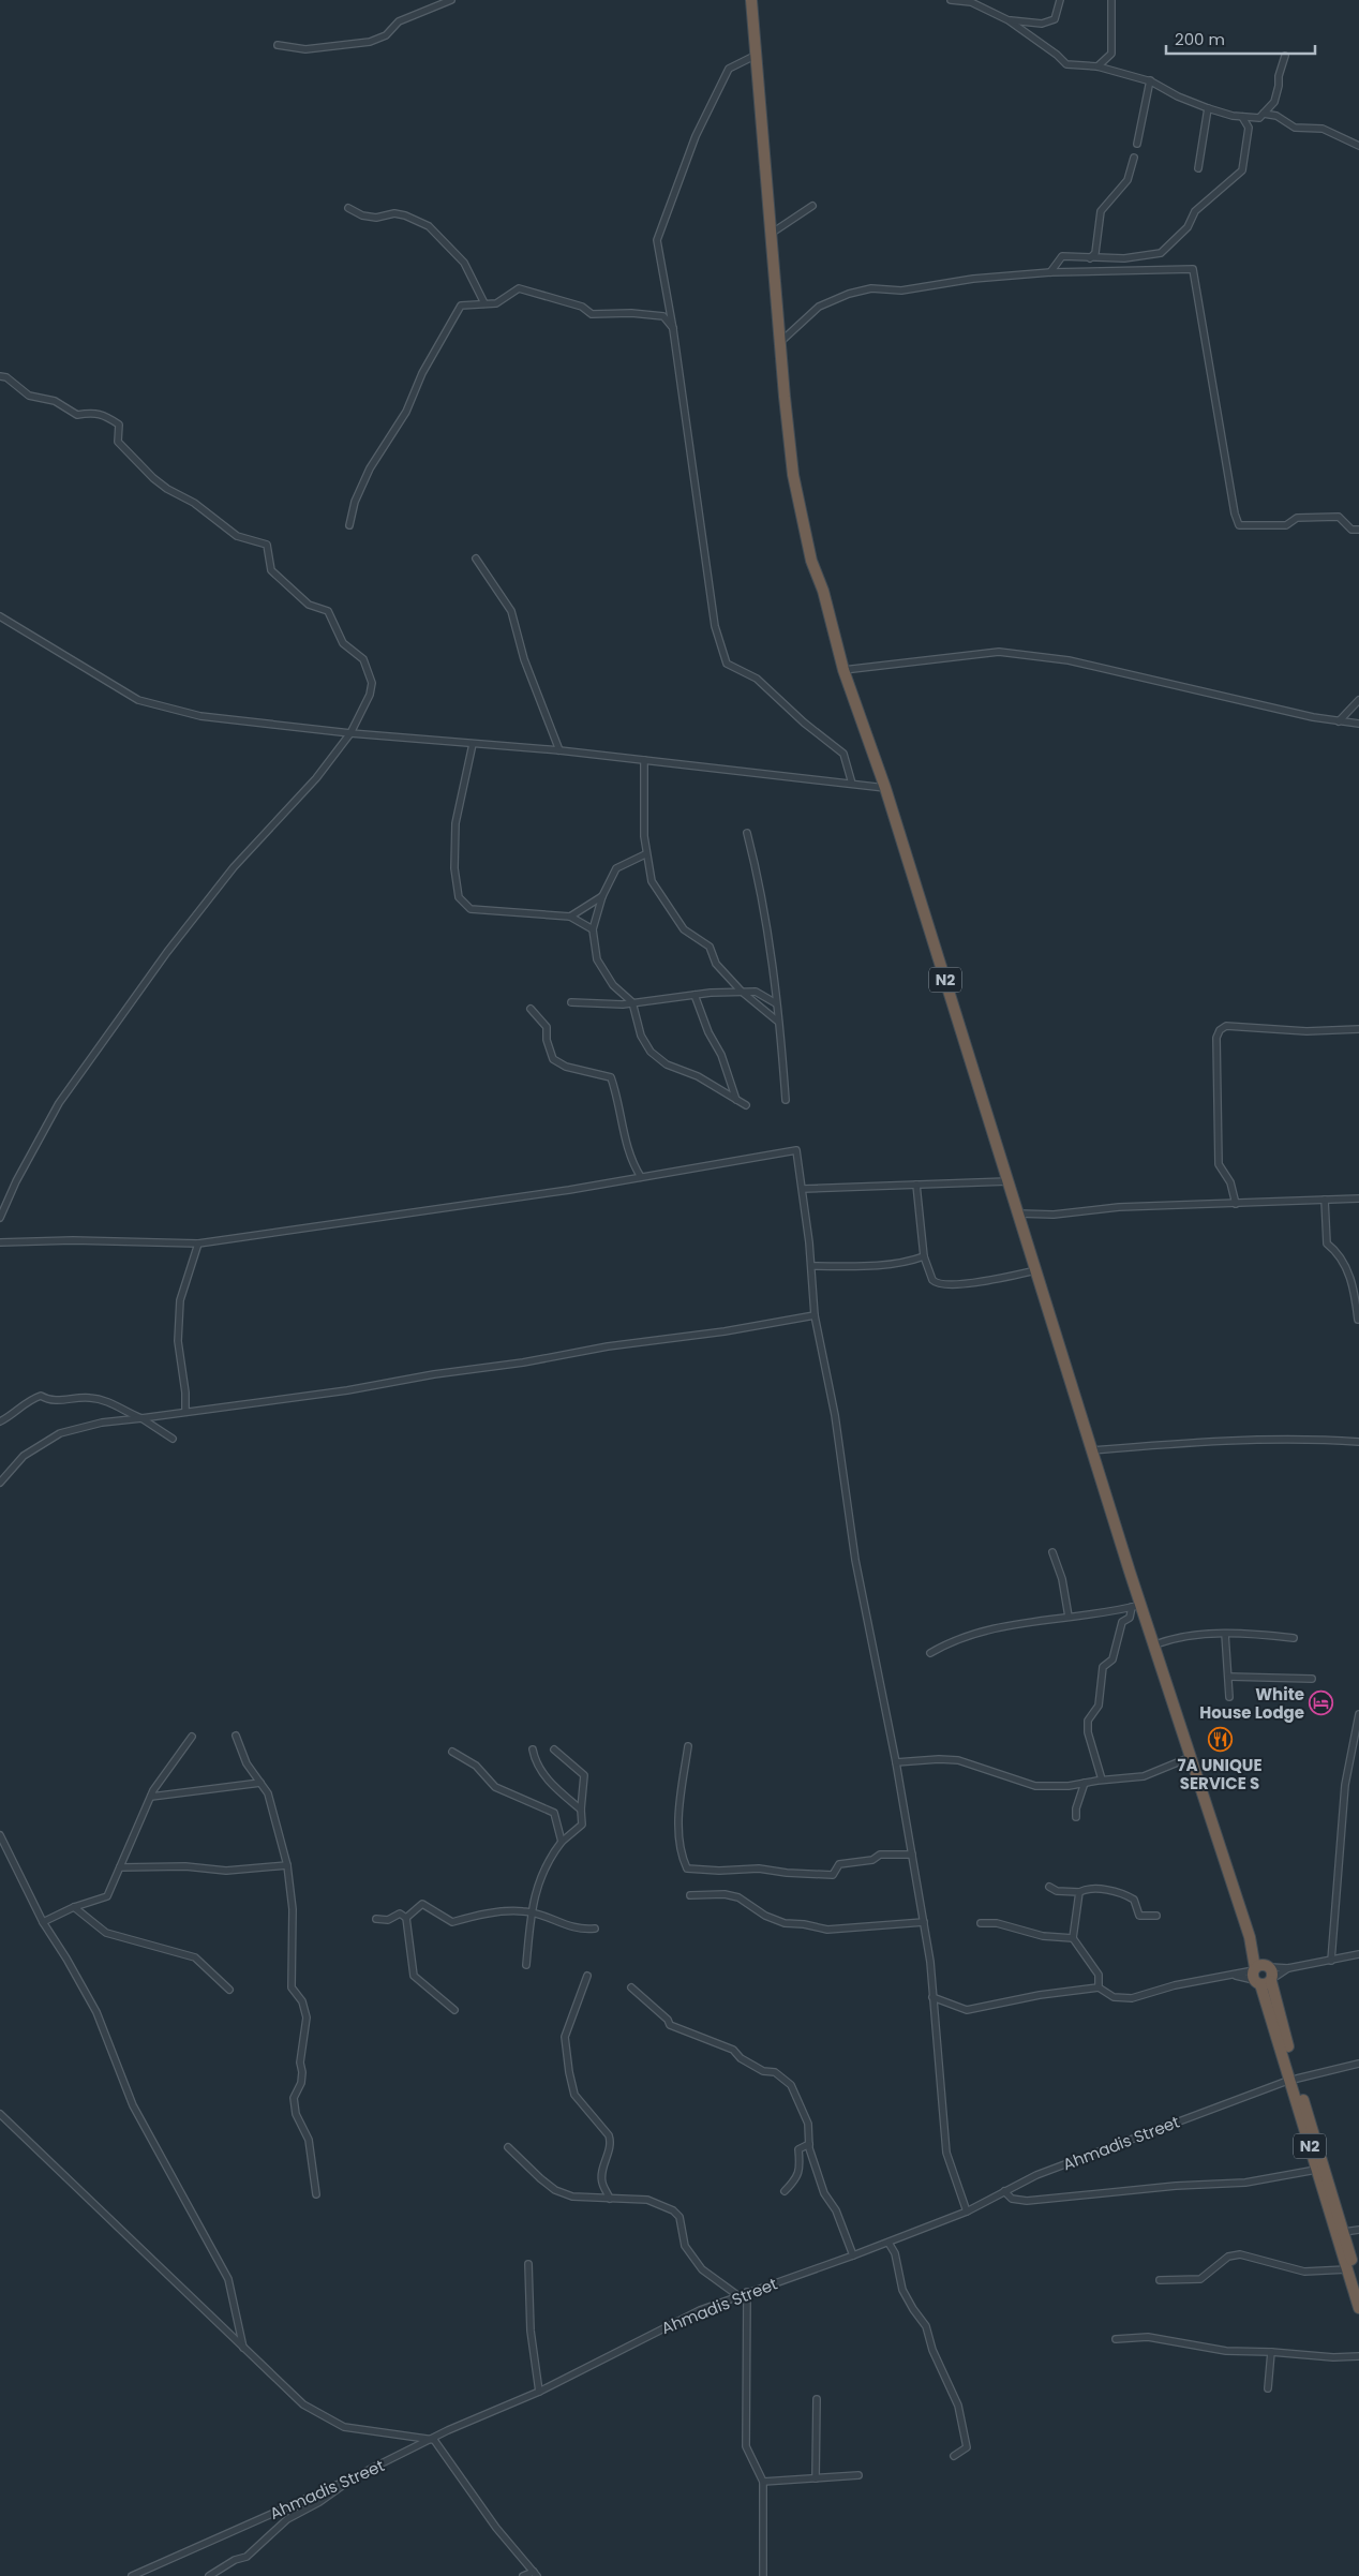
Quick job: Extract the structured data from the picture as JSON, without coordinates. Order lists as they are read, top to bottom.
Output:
{
  "streets": {
    "highway": ["N2"],
    "street": ["Ahmadis Street"]
  },
  "crossings": [
    ["N2", "Ahmadis Street"]
  ],
  "places": {
    "hotel": ["White House Lodge"],
    "restaurant": ["7A UNIQUE SERVICE S"]
  },
  "scale_bar": "200 m"
}
